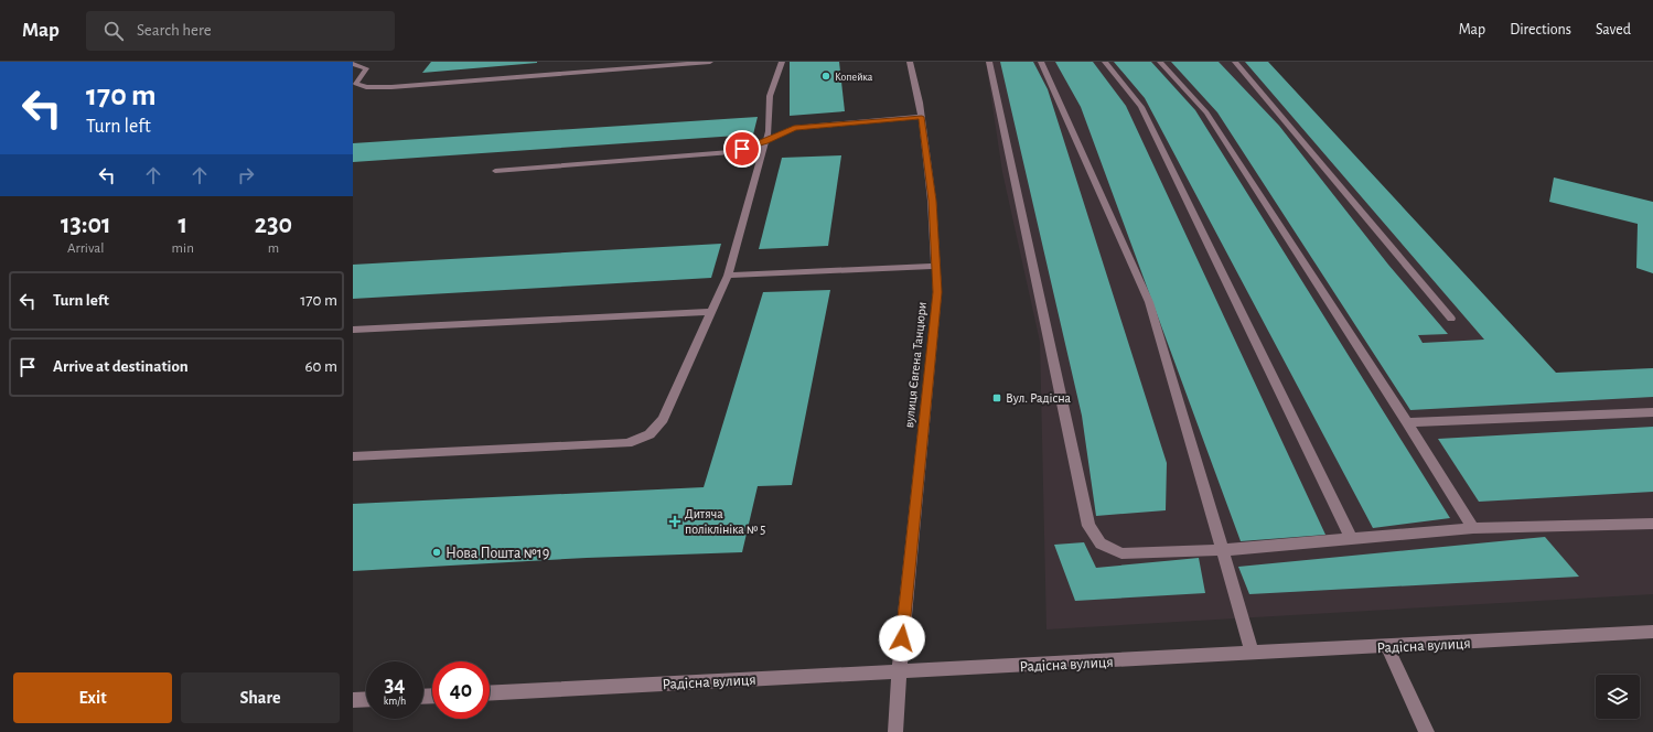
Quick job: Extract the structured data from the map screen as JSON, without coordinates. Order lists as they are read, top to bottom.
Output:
{
  "streets": {
    "street": ["вулиця Євгена Танцюри", "Радісна вулиця"]
  },
  "crossings": [
    ["вулиця Євгена Танцюри", "Радісна вулиця"]
  ],
  "places": {
    "other": ["Копейка", "Нова Пошта №19"],
    "transit": ["Вул. Радісна"],
    "health": ["Дитяча поліклініка № 5"]
  },
  "page": {
    "header": "Map",
    "search": "Search here",
    "nav": ["Map", "Directions", "Saved"],
    "turn": ["170 m", "Turn left"],
    "eta": [
      "13:01",
      "Arrival",
      "1",
      "min",
      "230",
      "m"
    ],
    "list": [
      {
        "name": "Turn left",
        "value": "170 m"
      },
      {
        "name": "Arrive at destination",
        "value": "60 m"
      }
    ],
    "speed": "34 km/h",
    "limit": "40",
    "buttons": ["Exit", "Share"]
  }
}
